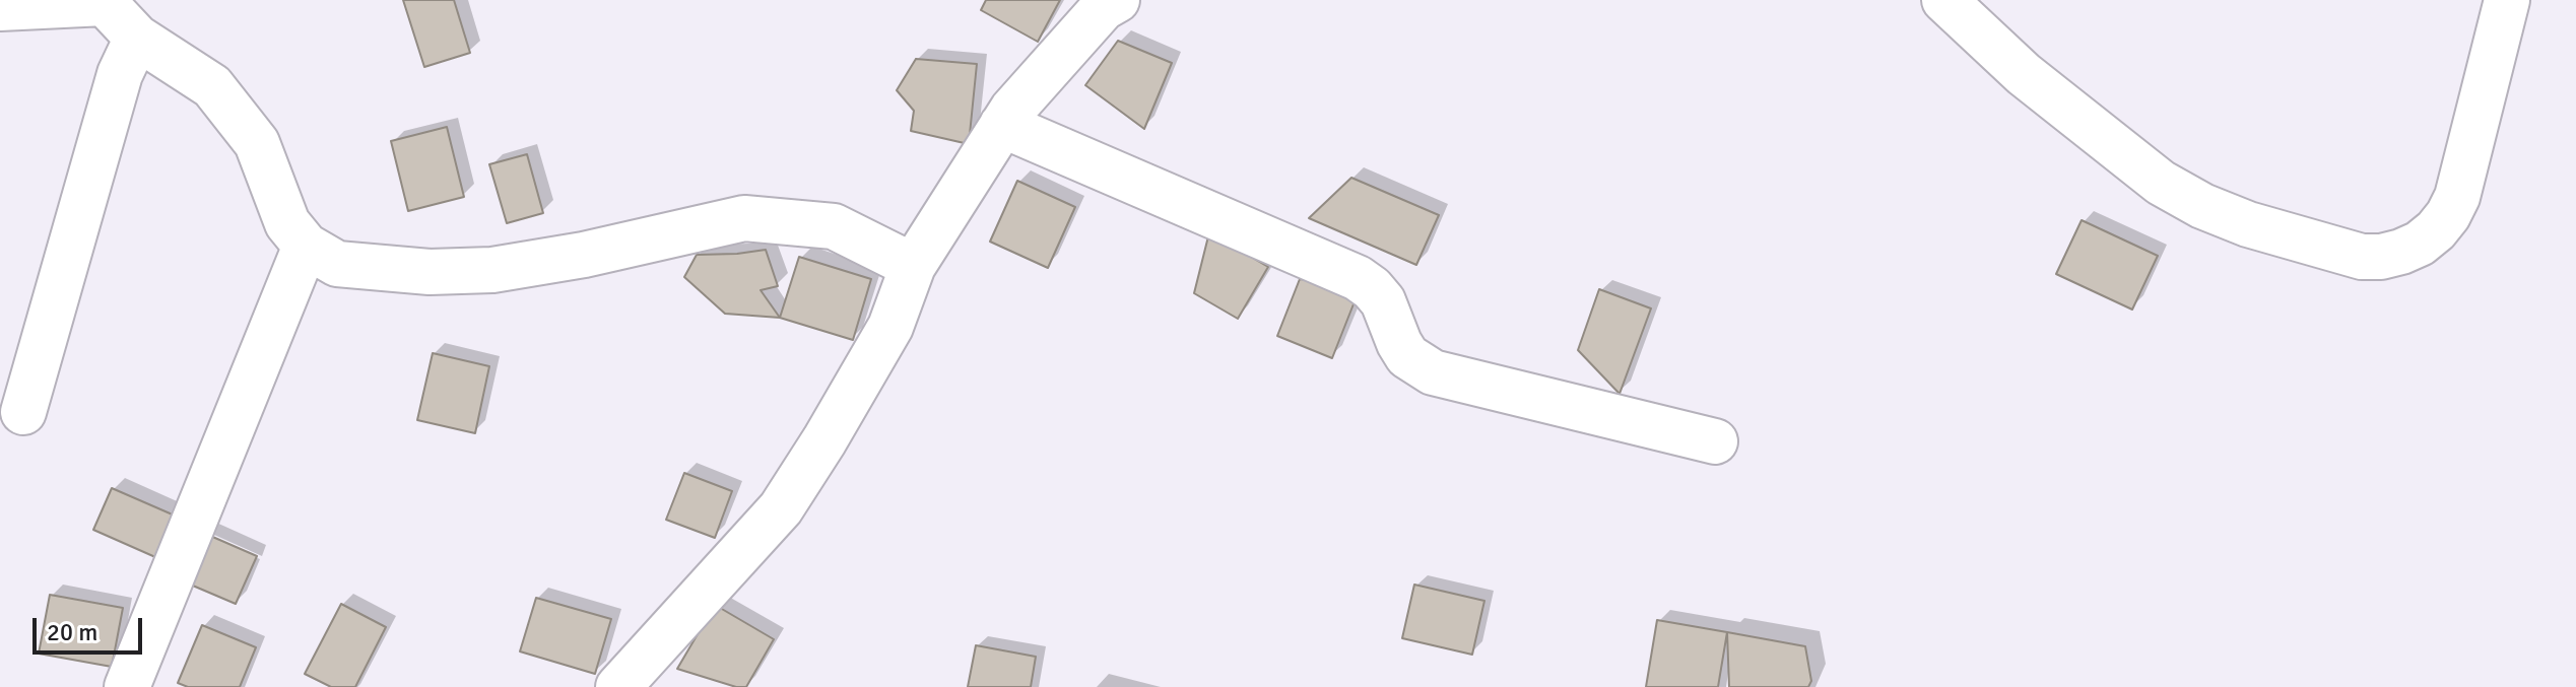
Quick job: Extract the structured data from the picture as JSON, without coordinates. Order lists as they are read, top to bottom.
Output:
{
  "scale_bar": "20 m"
}
